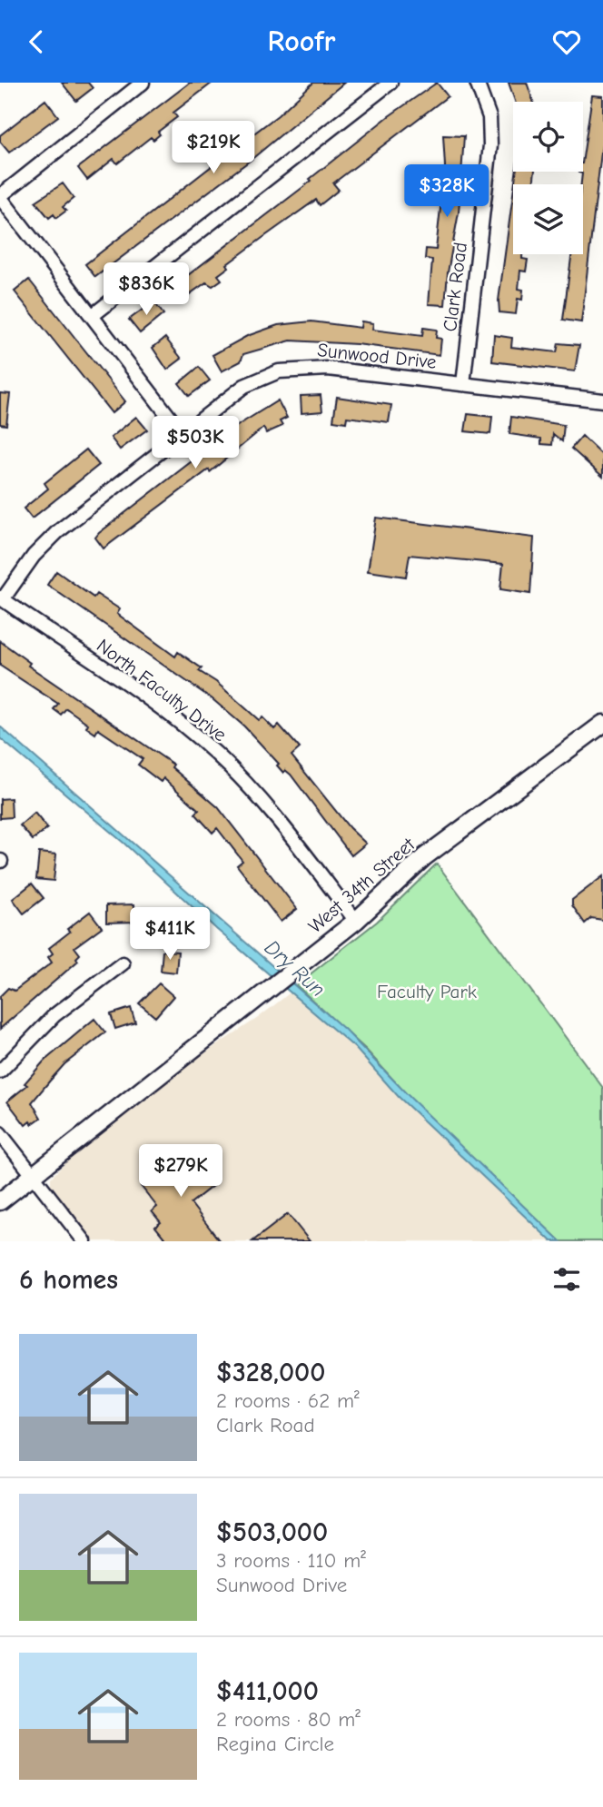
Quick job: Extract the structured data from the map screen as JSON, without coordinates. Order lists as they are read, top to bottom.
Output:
{
  "streets": {
    "street": [
      "Clark Road",
      "Sunwood Drive",
      "North Faculty Drive",
      "West 34th Street"
    ]
  },
  "crossings": [
    ["Clark Road", "Sunwood Drive"],
    ["Sunwood Drive", "North Faculty Drive"],
    ["North Faculty Drive", "West 34th Street"]
  ],
  "water": ["Dry Run"],
  "parks": ["Faculty Park"],
  "page": {
    "header": "Roofr",
    "price": [
      "$219K",
      "$328K",
      "$836K",
      "$503K",
      "$411K",
      "$279K"
    ],
    "heading": "6 homes",
    "list": [
      {
        "name": "$328,000",
        "note": "2 rooms · 62 m² · Clark Road"
      },
      {
        "name": "$503,000",
        "note": "3 rooms · 110 m² · Sunwood Drive"
      },
      {
        "name": "$411,000",
        "note": "2 rooms · 80 m² · Regina Circle"
      }
    ]
  }
}
